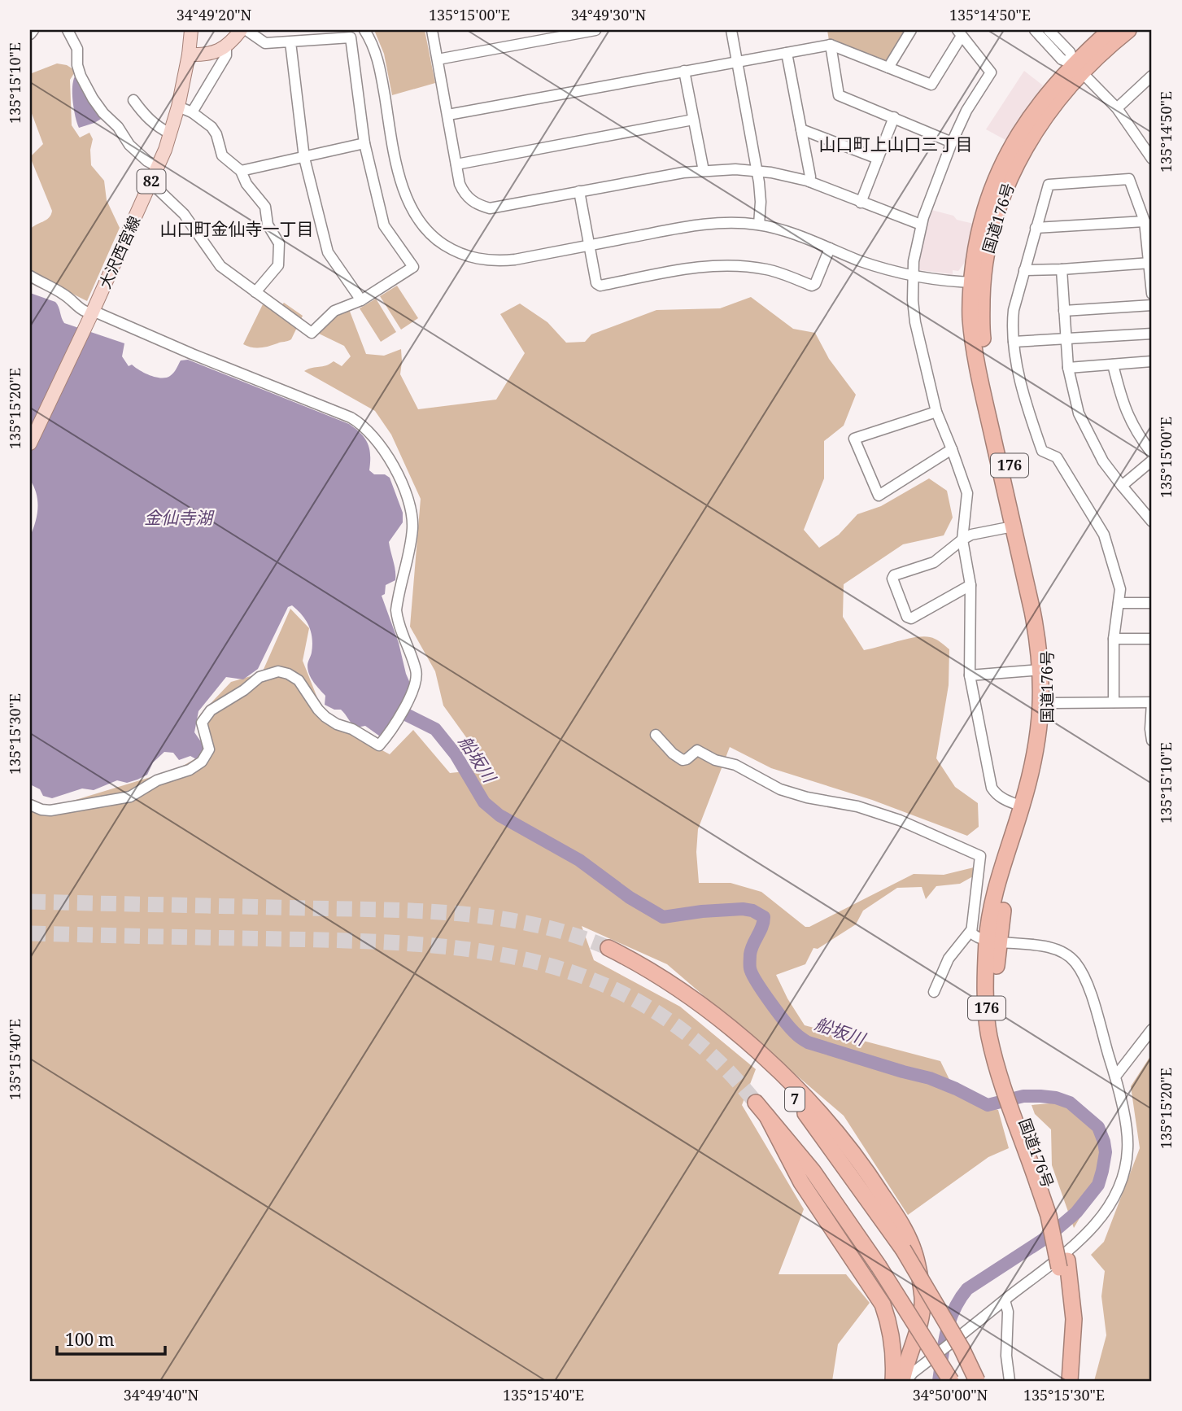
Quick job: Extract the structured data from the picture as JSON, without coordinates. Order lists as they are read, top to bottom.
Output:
{
  "streets": {
    "highway": ["国道176号", "176", "7"],
    "main road": ["82", "大沢西宮線"]
  },
  "districts": ["山口町上山口三丁目", "山口町金仙寺一丁目"],
  "water": ["金仙寺湖", "船坂川"],
  "scale_bar": "100 m",
  "coordinates": [
    "34°49'20\"N",
    "135°15'00\"E",
    "34°49'30\"N",
    "135°14'50\"E",
    "135°15'10\"E",
    "135°15'20\"E",
    "135°15'30\"E",
    "135°15'40\"E",
    "34°49'40\"N",
    "34°50'00\"N"
  ]
}
